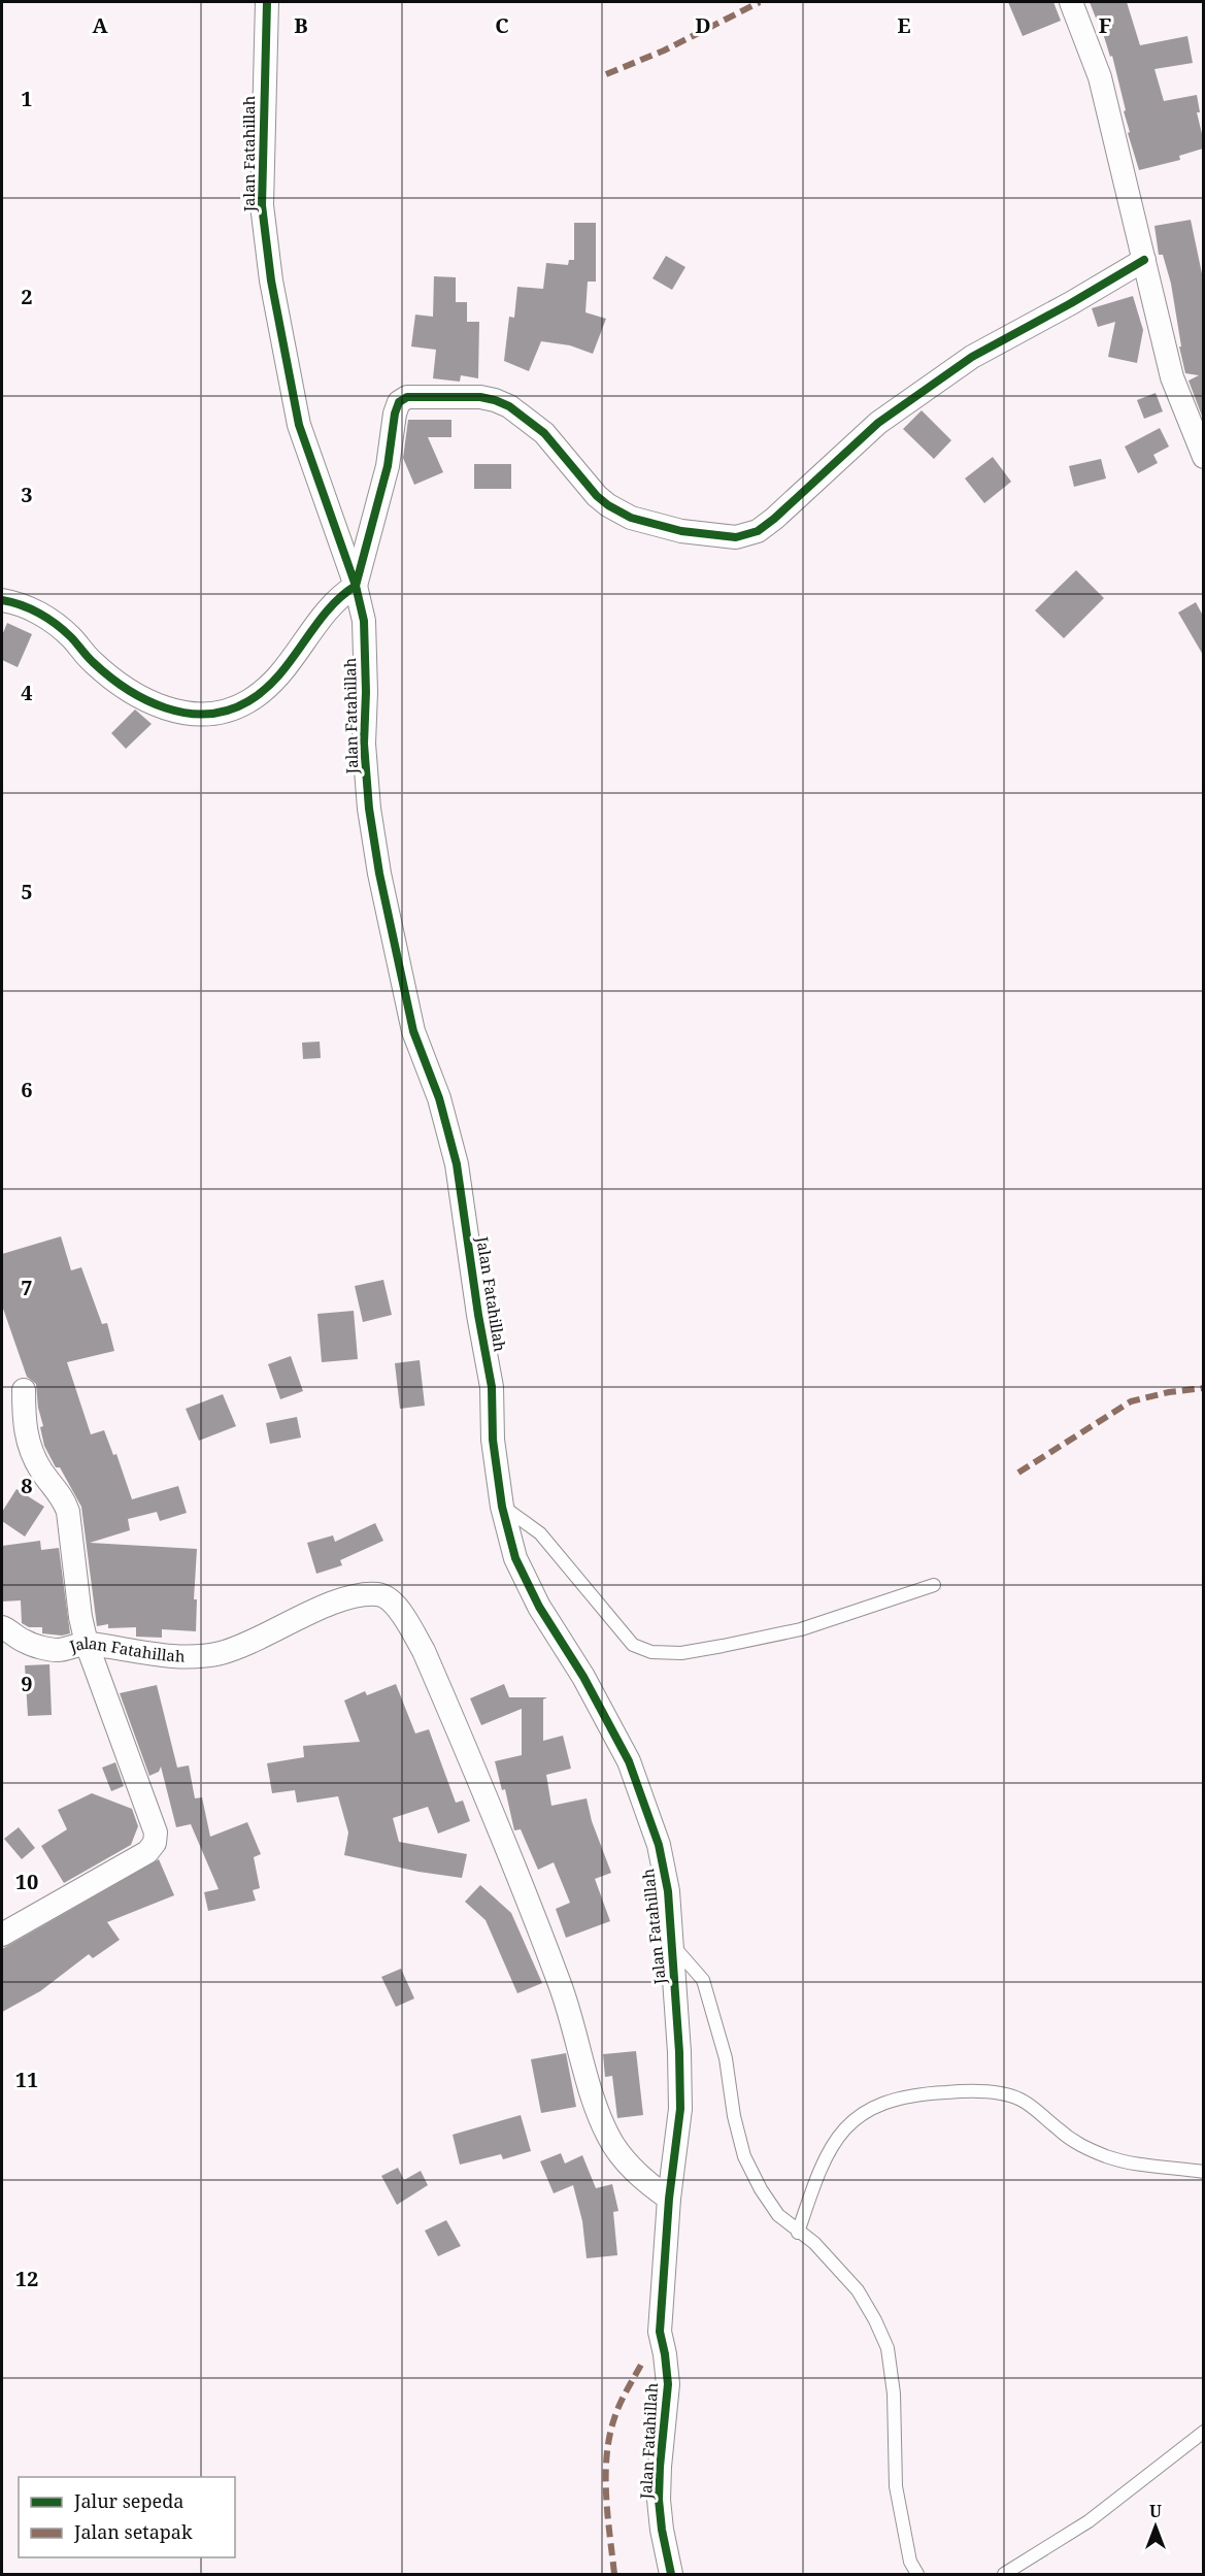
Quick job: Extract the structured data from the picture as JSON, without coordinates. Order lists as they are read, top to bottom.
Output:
{
  "streets": {
    "street": ["Jalan Fatahillah"]
  },
  "legend": ["Jalur sepeda", "Jalan setapak"],
  "north": "top",
  "grid": {
    "columns": [
      "A",
      "B",
      "C",
      "D",
      "E",
      "F"
    ],
    "rows": [
      "1",
      "2",
      "3",
      "4",
      "5",
      "6",
      "7",
      "8",
      "9",
      "10",
      "11",
      "12"
    ]
  }
}
